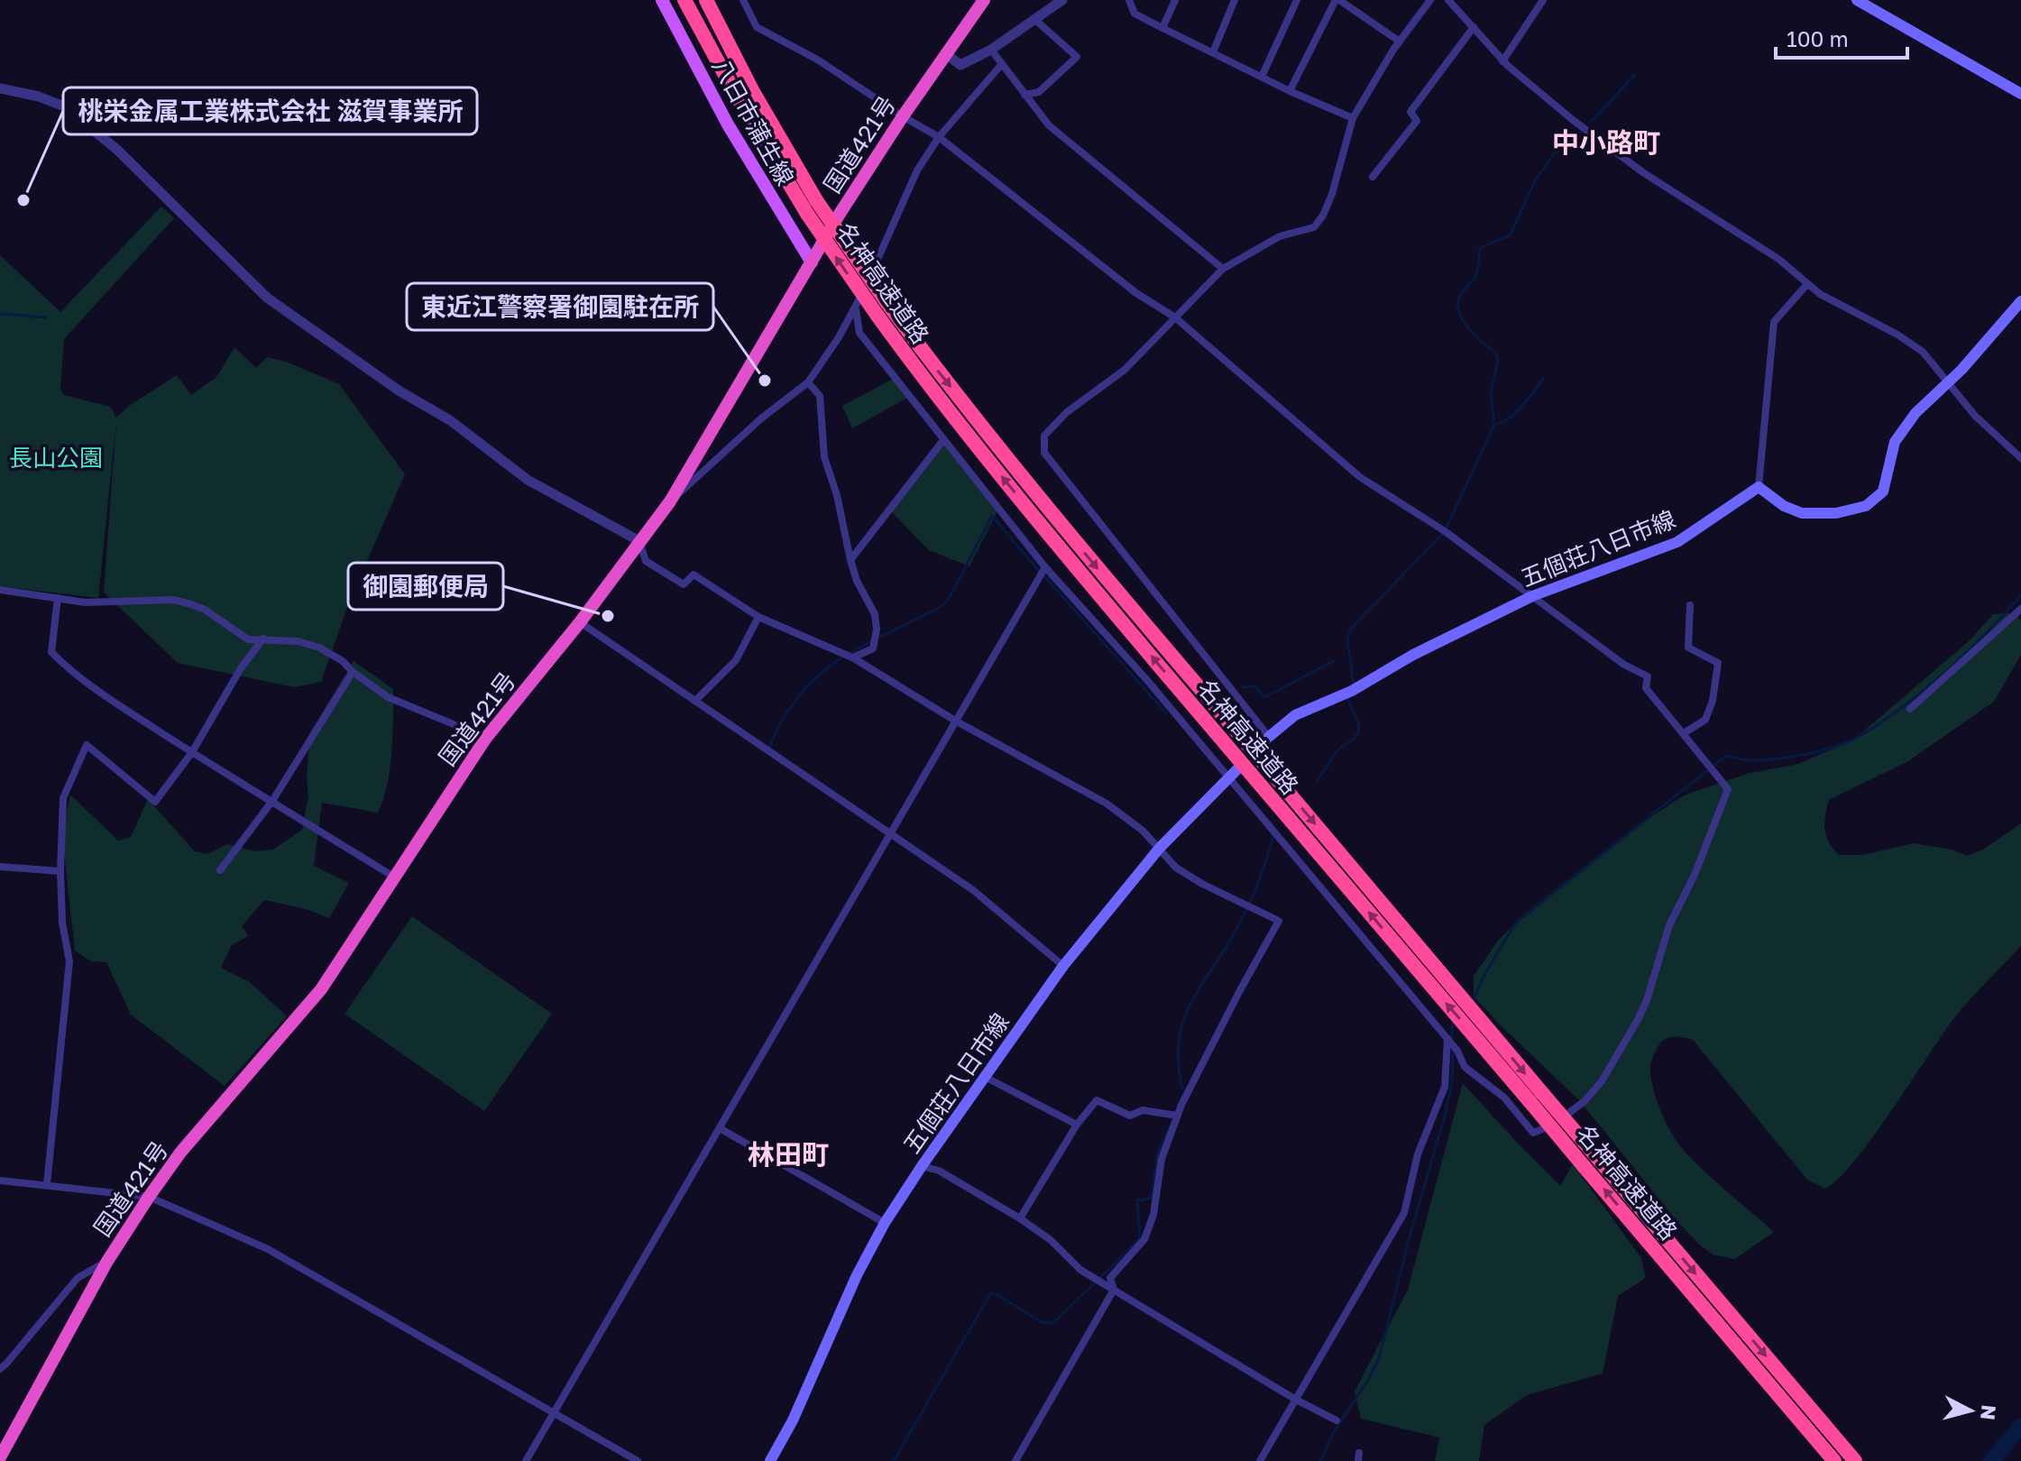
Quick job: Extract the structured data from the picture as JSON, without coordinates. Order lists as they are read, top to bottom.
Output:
{
  "streets": {
    "highway": ["国道421号", "名神高速道路"],
    "main road": ["八日市蒲生線", "五個荘八日市線"]
  },
  "crossings": [
    ["八日市蒲生線", "国道421号"]
  ],
  "districts": ["中小路町", "林田町"],
  "parks": ["長山公園"],
  "places": ["桃栄金属工業株式会社 滋賀事業所", "東近江警察署御園駐在所", "御園郵便局"],
  "scale_bar": "100 m",
  "north": "right"
}
